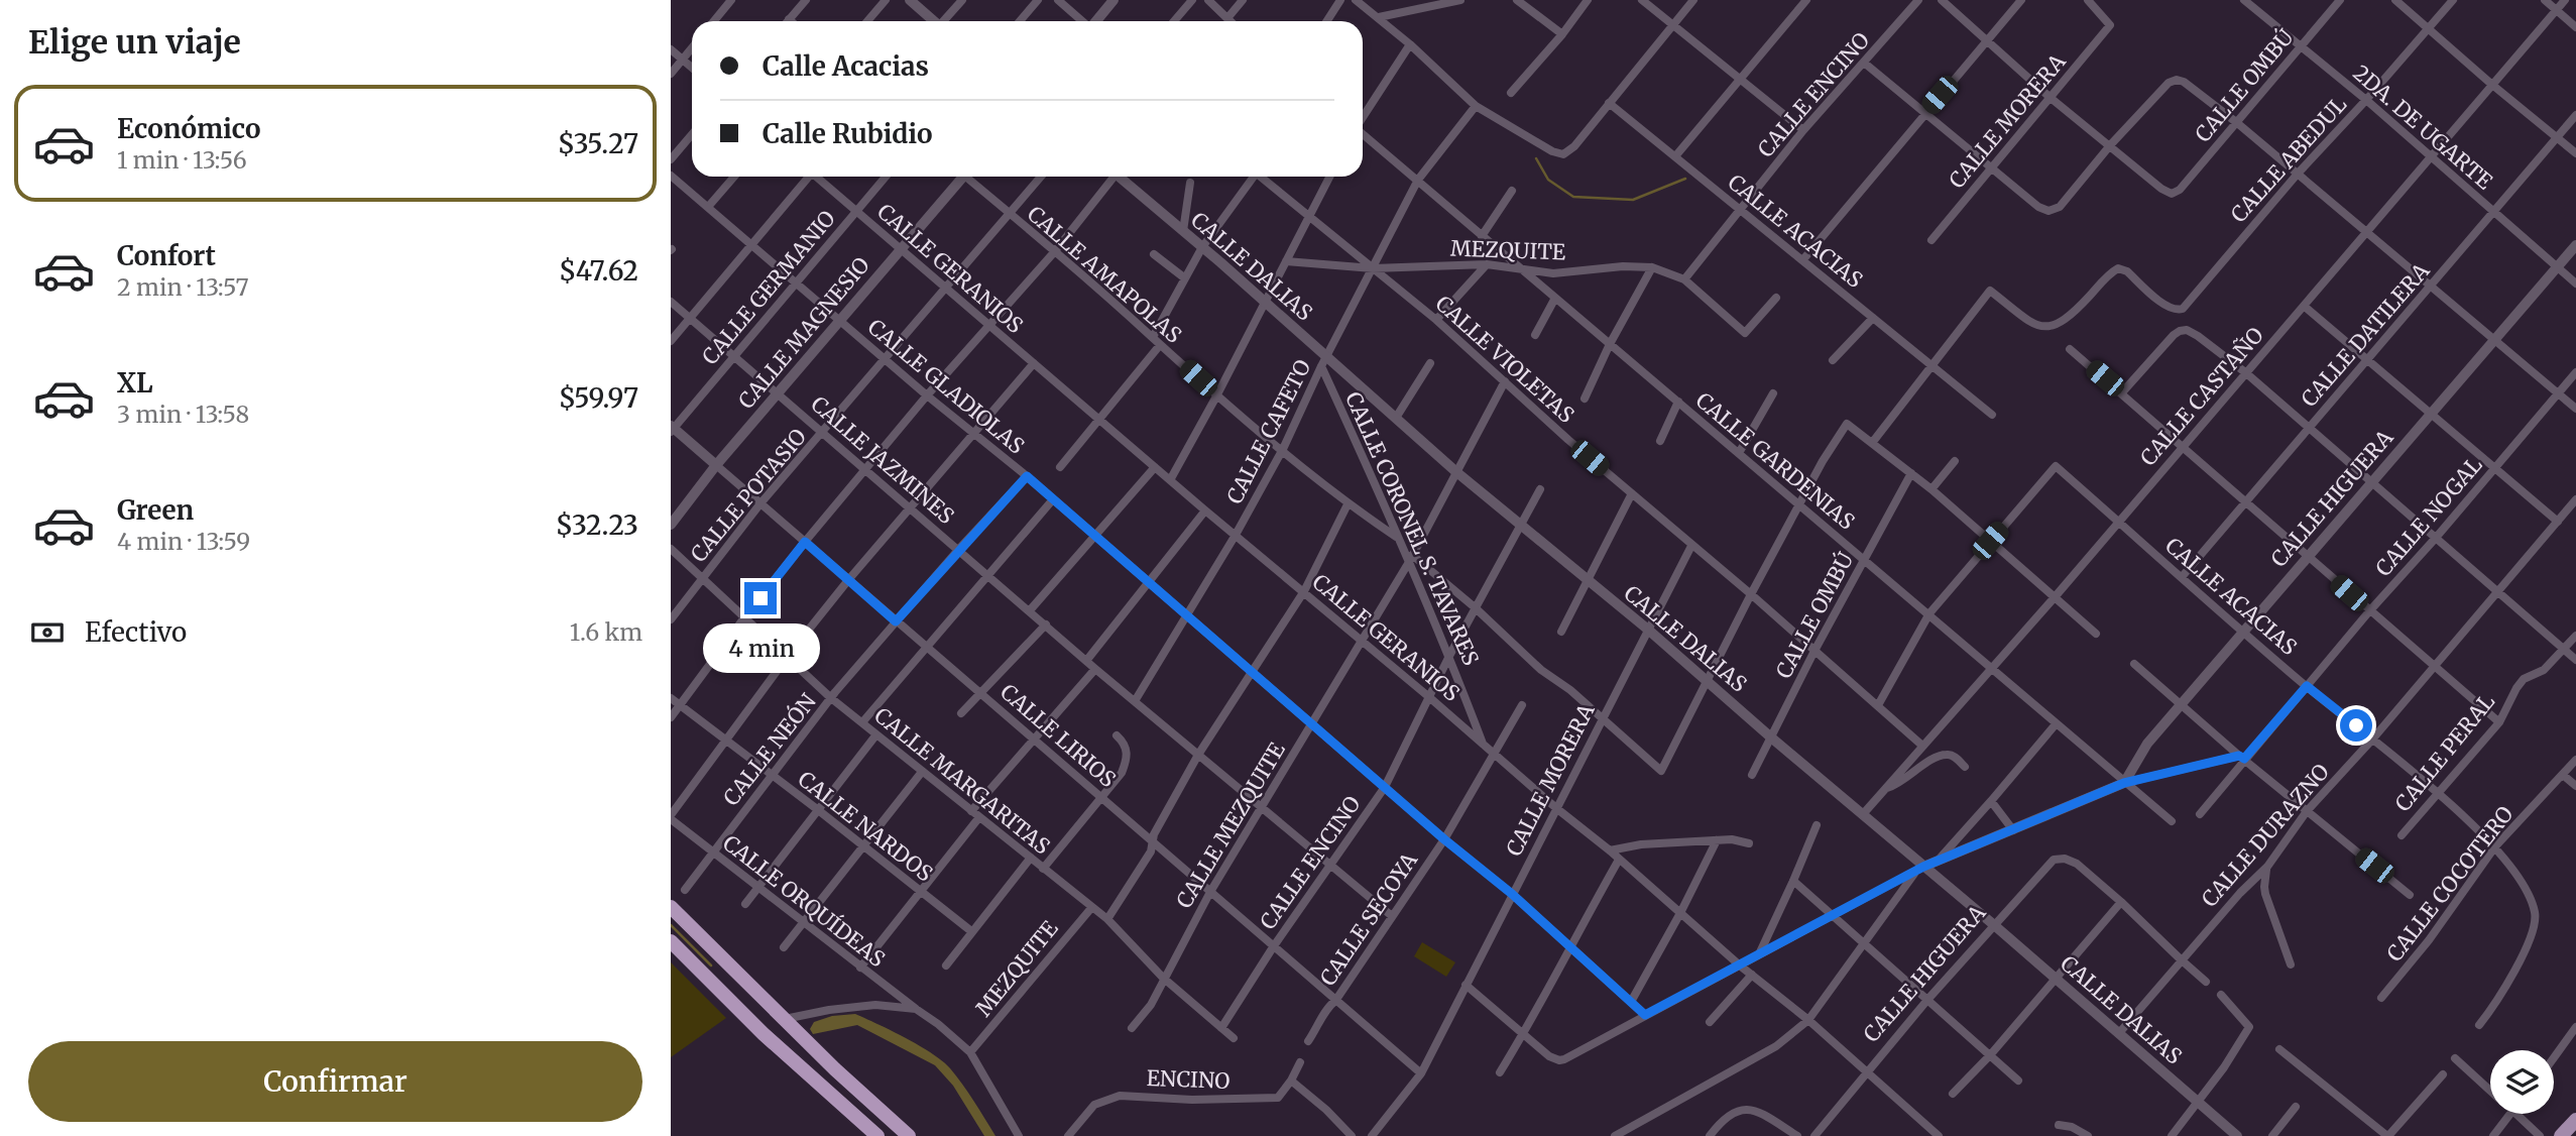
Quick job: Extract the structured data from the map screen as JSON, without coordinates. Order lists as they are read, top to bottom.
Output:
{
  "streets": {
    "street": [
      "CALLE OMBÚ",
      "CALLE ENCINO",
      "CALLE MORERA",
      "2DA. DE UGARTE",
      "CALLE ABEDUL",
      "CALLE ACACIAS",
      "MEZQUITE",
      "CALLE DALIAS",
      "CALLE GERANIOS",
      "CALLE AMAPOLAS",
      "CALLE GERMANIO",
      "CALLE MAGNESIO",
      "CALLE DATILERA",
      "CALLE VIOLETAS",
      "CALLE GLADIOLAS",
      "CALLE CASTAÑO",
      "CALLE CAFETO",
      "CALLE JAZMINES",
      "CALLE GARDENIAS",
      "CALLE POTASIO",
      "CALLE HIGUERA",
      "CALLE NOGAL",
      "CALLE CORONEL S. TAVARES",
      "CALLE LIRIOS",
      "CALLE NEÓN",
      "CALLE PERAL",
      "CALLE MARGARITAS",
      "CALLE MEZQUITE",
      "CALLE NARDOS",
      "CALLE DURAZNO",
      "CALLE COCOTERO",
      "CALLE ORQUÍDEAS",
      "CALLE SECOYA",
      "ENCINO"
    ]
  },
  "crossings": [
    ["CALLE OMBÚ", "2DA. DE UGARTE"],
    ["CALLE OMBÚ", "CALLE DALIAS"],
    ["CALLE OMBÚ", "CALLE VIOLETAS"],
    ["CALLE OMBÚ", "CALLE GARDENIAS"],
    ["CALLE ENCINO", "CALLE ACACIAS"],
    ["CALLE ENCINO", "MEZQUITE"],
    ["CALLE ENCINO", "CALLE DALIAS"],
    ["CALLE ENCINO", "CALLE GERANIOS"],
    ["CALLE ENCINO", "CALLE GLADIOLAS"],
    ["CALLE ENCINO", "CALLE JAZMINES"],
    ["CALLE ENCINO", "CALLE CORONEL S. TAVARES"],
    ["CALLE ENCINO", "CALLE LIRIOS"],
    ["CALLE ENCINO", "CALLE MARGARITAS"],
    ["CALLE MORERA", "CALLE DALIAS"],
    ["CALLE MORERA", "CALLE GERANIOS"],
    ["CALLE MORERA", "CALLE VIOLETAS"],
    ["CALLE MORERA", "CALLE GLADIOLAS"],
    ["CALLE MORERA", "CALLE LIRIOS"],
    ["2DA. DE UGARTE", "CALLE ABEDUL"],
    ["2DA. DE UGARTE", "CALLE DATILERA"],
    ["2DA. DE UGARTE", "CALLE CASTAÑO"],
    ["2DA. DE UGARTE", "CALLE HIGUERA"],
    ["CALLE ABEDUL", "CALLE ACACIAS"],
    ["CALLE ACACIAS", "CALLE DATILERA"],
    ["CALLE ACACIAS", "CALLE CASTAÑO"],
    ["CALLE ACACIAS", "CALLE HIGUERA"],
    ["CALLE ACACIAS", "CALLE NOGAL"],
    ["CALLE ACACIAS", "CALLE PERAL"],
    ["CALLE ACACIAS", "CALLE DURAZNO"],
    ["CALLE ACACIAS", "CALLE COCOTERO"],
    ["MEZQUITE", "CALLE VIOLETAS"],
    ["MEZQUITE", "CALLE CAFETO"],
    ["MEZQUITE", "CALLE GARDENIAS"],
    ["MEZQUITE", "CALLE MARGARITAS"],
    ["MEZQUITE", "CALLE ORQUÍDEAS"],
    ["CALLE DALIAS", "CALLE CASTAÑO"],
    ["CALLE DALIAS", "CALLE CAFETO"],
    ["CALLE DALIAS", "CALLE HIGUERA"],
    ["CALLE DALIAS", "CALLE CORONEL S. TAVARES"],
    ["CALLE DALIAS", "CALLE MEZQUITE"],
    ["CALLE DALIAS", "CALLE DURAZNO"],
    ["CALLE GERANIOS", "CALLE GERMANIO"],
    ["CALLE GERANIOS", "CALLE MAGNESIO"],
    ["CALLE GERANIOS", "CALLE CAFETO"],
    ["CALLE GERANIOS", "CALLE POTASIO"],
    ["CALLE GERANIOS", "CALLE HIGUERA"],
    ["CALLE GERANIOS", "CALLE CORONEL S. TAVARES"],
    ["CALLE GERANIOS", "CALLE MEZQUITE"],
    ["CALLE GERANIOS", "CALLE SECOYA"],
    ["CALLE AMAPOLAS", "CALLE CAFETO"],
    ["CALLE AMAPOLAS", "CALLE POTASIO"],
    ["CALLE AMAPOLAS", "CALLE CORONEL S. TAVARES"],
    ["CALLE GERMANIO", "CALLE GLADIOLAS"],
    ["CALLE GERMANIO", "CALLE JAZMINES"],
    ["CALLE GERMANIO", "CALLE LIRIOS"],
    ["CALLE MAGNESIO", "CALLE GLADIOLAS"],
    ["CALLE MAGNESIO", "CALLE JAZMINES"],
    ["CALLE MAGNESIO", "CALLE LIRIOS"],
    ["CALLE VIOLETAS", "CALLE CASTAÑO"],
    ["CALLE VIOLETAS", "CALLE CAFETO"],
    ["CALLE VIOLETAS", "CALLE MEZQUITE"],
    ["CALLE GLADIOLAS", "CALLE CAFETO"],
    ["CALLE GLADIOLAS", "CALLE POTASIO"],
    ["CALLE GLADIOLAS", "CALLE NEÓN"],
    ["CALLE GLADIOLAS", "CALLE MEZQUITE"],
    ["CALLE GLADIOLAS", "CALLE SECOYA"],
    ["CALLE CASTAÑO", "CALLE GARDENIAS"],
    ["CALLE CAFETO", "CALLE JAZMINES"],
    ["CALLE CAFETO", "CALLE GARDENIAS"],
    ["CALLE CAFETO", "CALLE CORONEL S. TAVARES"],
    ["CALLE JAZMINES", "CALLE POTASIO"],
    ["CALLE JAZMINES", "CALLE NEÓN"],
    ["CALLE JAZMINES", "CALLE MEZQUITE"],
    ["CALLE JAZMINES", "CALLE SECOYA"],
    ["CALLE GARDENIAS", "CALLE HIGUERA"],
    ["CALLE POTASIO", "CALLE LIRIOS"],
    ["CALLE POTASIO", "CALLE MARGARITAS"],
    ["CALLE CORONEL S. TAVARES", "CALLE MEZQUITE"],
    ["CALLE LIRIOS", "CALLE NEÓN"],
    ["CALLE LIRIOS", "CALLE MEZQUITE"],
    ["CALLE LIRIOS", "CALLE SECOYA"],
    ["CALLE NEÓN", "CALLE MARGARITAS"],
    ["CALLE NEÓN", "CALLE NARDOS"],
    ["CALLE NEÓN", "CALLE ORQUÍDEAS"],
    ["CALLE MARGARITAS", "CALLE MEZQUITE"]
  ],
  "page": {
    "heading": "Elige un viaje",
    "banner": ["Calle Acacias", "Calle Rubidio"],
    "list": [
      {
        "name": "Económico",
        "note": "1 min · 13:56",
        "value": "$35.27"
      },
      {
        "name": "Confort",
        "note": "2 min · 13:57",
        "value": "$47.62"
      },
      {
        "name": "XL",
        "note": "3 min · 13:58",
        "value": "$59.97"
      },
      {
        "name": "Green",
        "note": "4 min · 13:59",
        "value": "$32.23"
      }
    ],
    "pay": ["Efectivo", "1.6 km"],
    "bubble": "4 min",
    "buttons": "Confirmar"
  }
}
